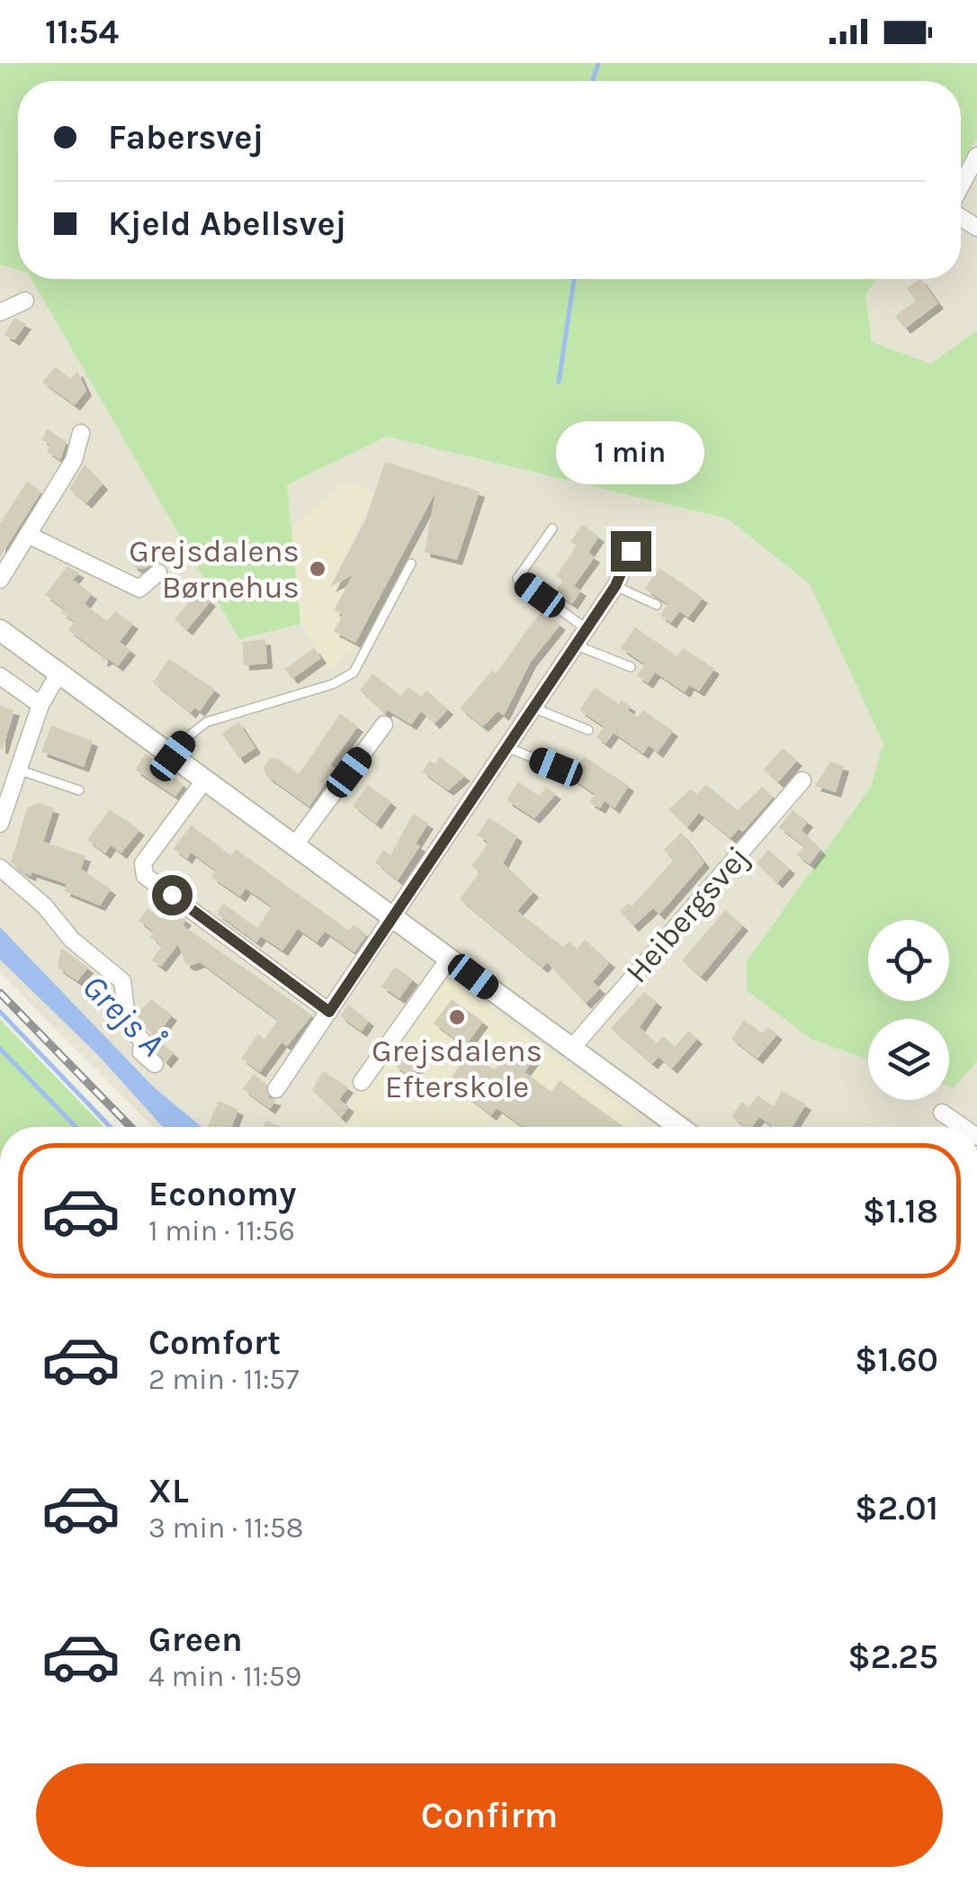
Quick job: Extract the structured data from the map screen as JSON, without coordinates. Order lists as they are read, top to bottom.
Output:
{
  "streets": {
    "street": ["Heibergsvej"]
  },
  "water": ["Grejs Å"],
  "places": ["Grejsdalens Børnehus", "Grejsdalens Efterskole"],
  "page": {
    "status": "11:54",
    "banner": ["Fabersvej", "Kjeld Abellsvej"],
    "bubble": "1 min",
    "list": [
      {
        "name": "Economy",
        "note": "1 min · 11:56",
        "value": "$1.18"
      },
      {
        "name": "Comfort",
        "note": "2 min · 11:57",
        "value": "$1.60"
      },
      {
        "name": "XL",
        "note": "3 min · 11:58",
        "value": "$2.01"
      },
      {
        "name": "Green",
        "note": "4 min · 11:59",
        "value": "$2.25"
      }
    ],
    "buttons": "Confirm"
  }
}
